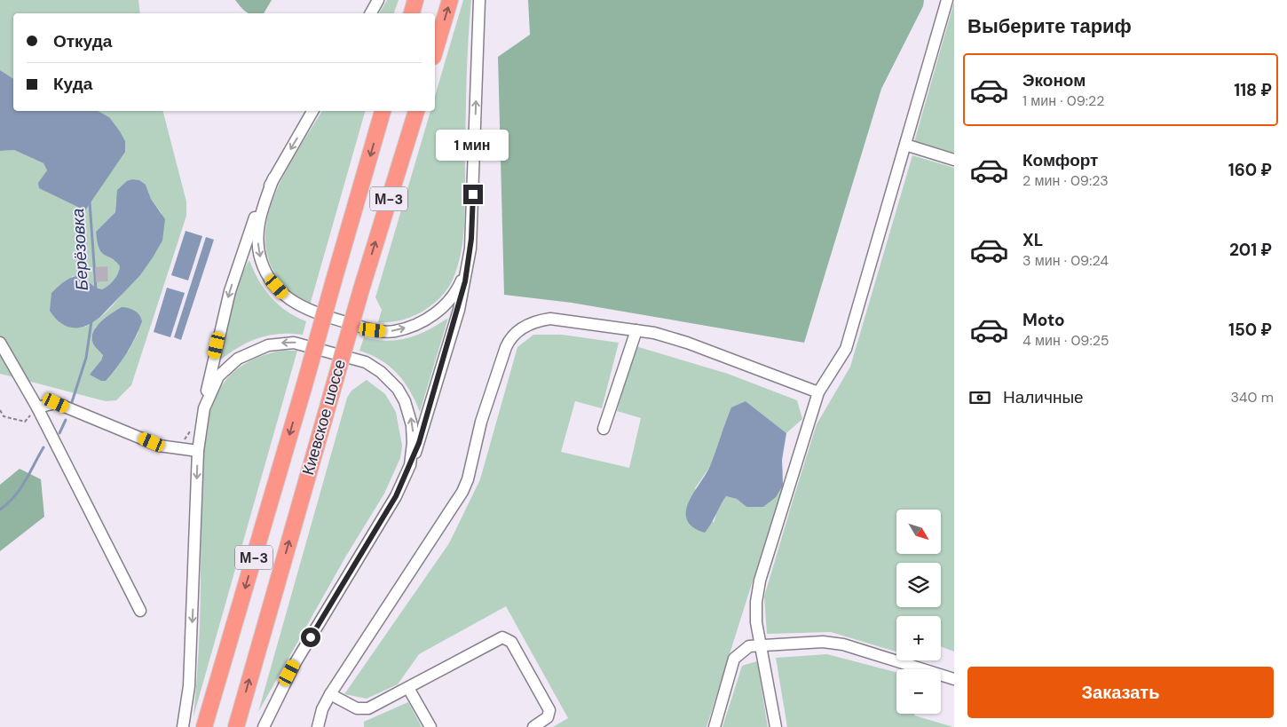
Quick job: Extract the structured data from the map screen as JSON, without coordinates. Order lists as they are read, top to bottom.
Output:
{
  "streets": {
    "highway": ["М-3", "Киевское шоссе"]
  },
  "water": ["Берёзовка"],
  "north": "bottom right",
  "page": {
    "heading": "Выберите тариф",
    "banner": ["Откуда", "Куда"],
    "list": [
      {
        "name": "Эконом",
        "note": "1 мин · 09:22",
        "value": "118 ₽"
      },
      {
        "name": "Комфорт",
        "note": "2 мин · 09:23",
        "value": "160 ₽"
      },
      {
        "name": "XL",
        "note": "3 мин · 09:24",
        "value": "201 ₽"
      },
      {
        "name": "Moto",
        "note": "4 мин · 09:25",
        "value": "150 ₽"
      }
    ],
    "bubble": "1 мин",
    "pay": ["Наличные", "340 m"],
    "map_buttons": ["+", "−"],
    "buttons": "Заказать"
  }
}
